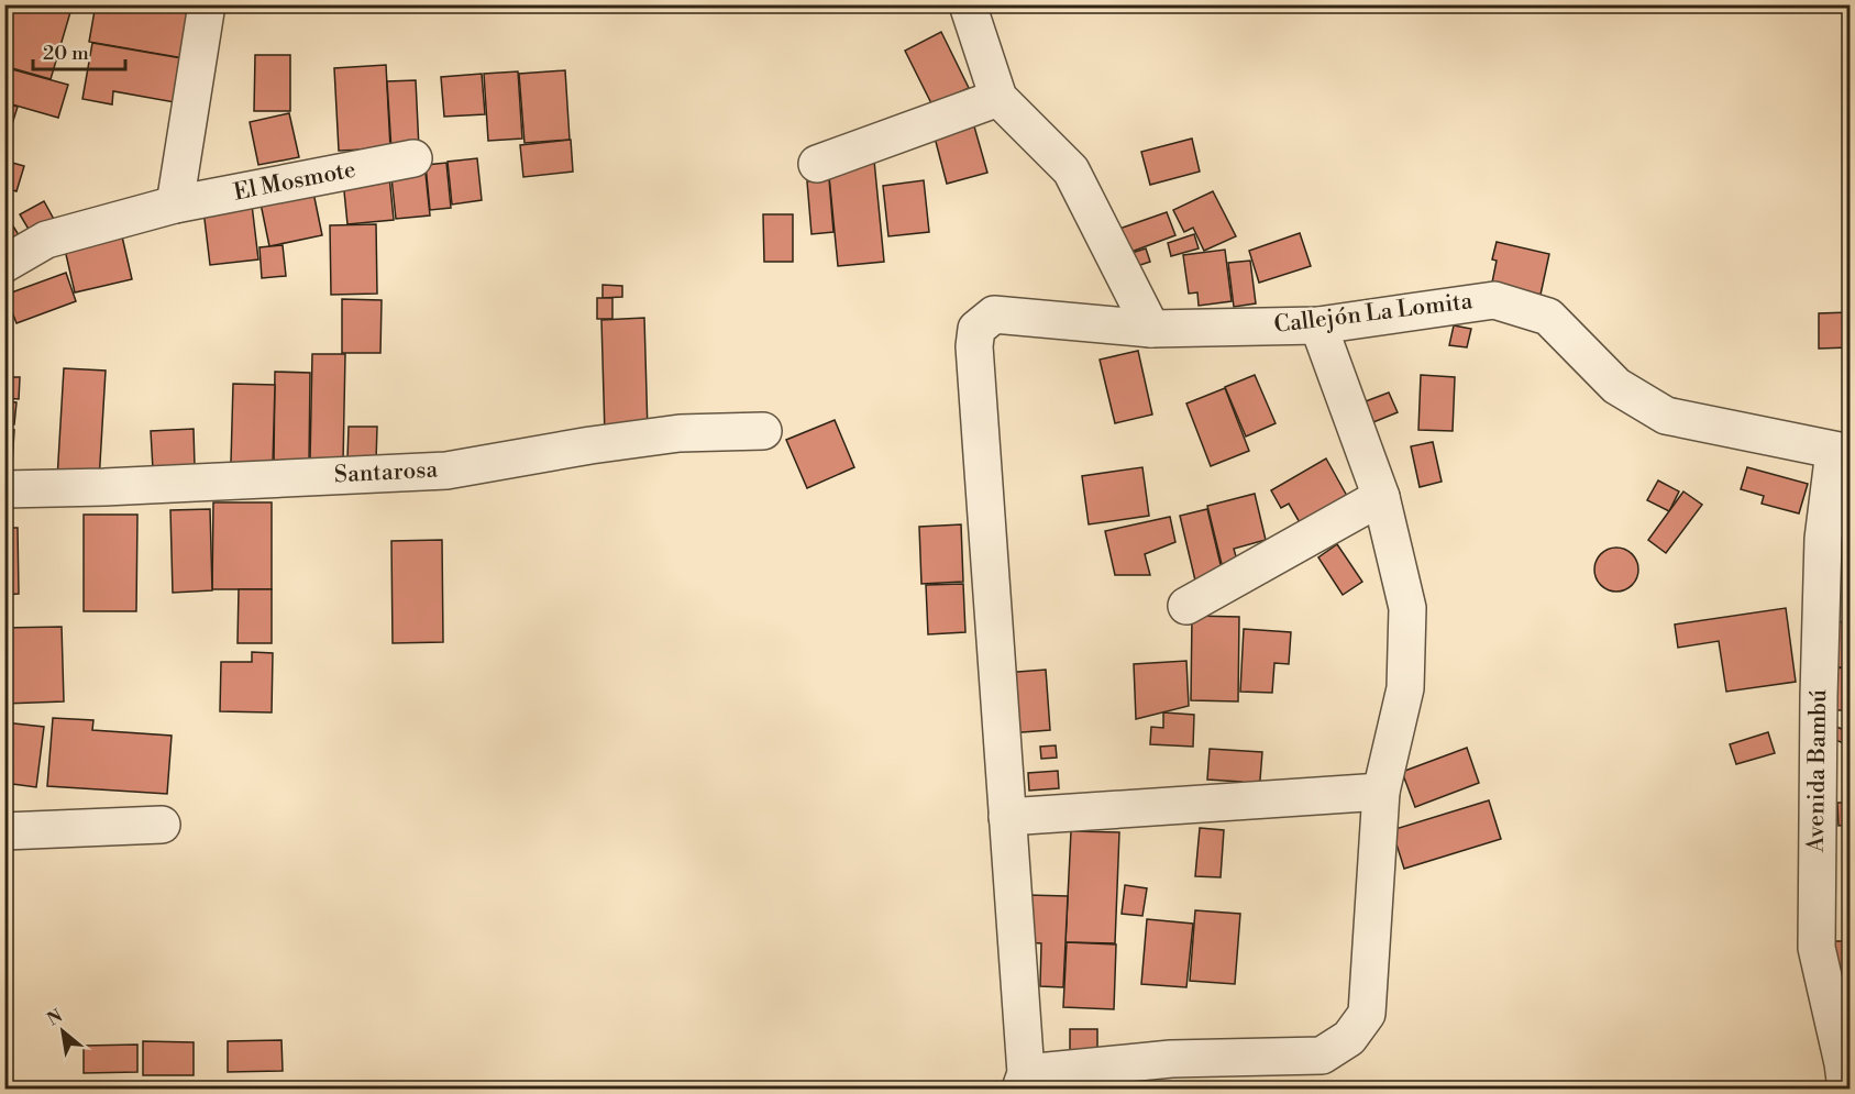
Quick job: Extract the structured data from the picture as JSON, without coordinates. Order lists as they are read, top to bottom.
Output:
{
  "streets": {
    "street": [
      "El Mosmote",
      "Callejón La Lomita",
      "Santarosa",
      "Avenida Bambú"
    ]
  },
  "crossings": [
    ["Callejón La Lomita", "Avenida Bambú"]
  ],
  "scale_bar": "20 m",
  "north": "top left"
}
